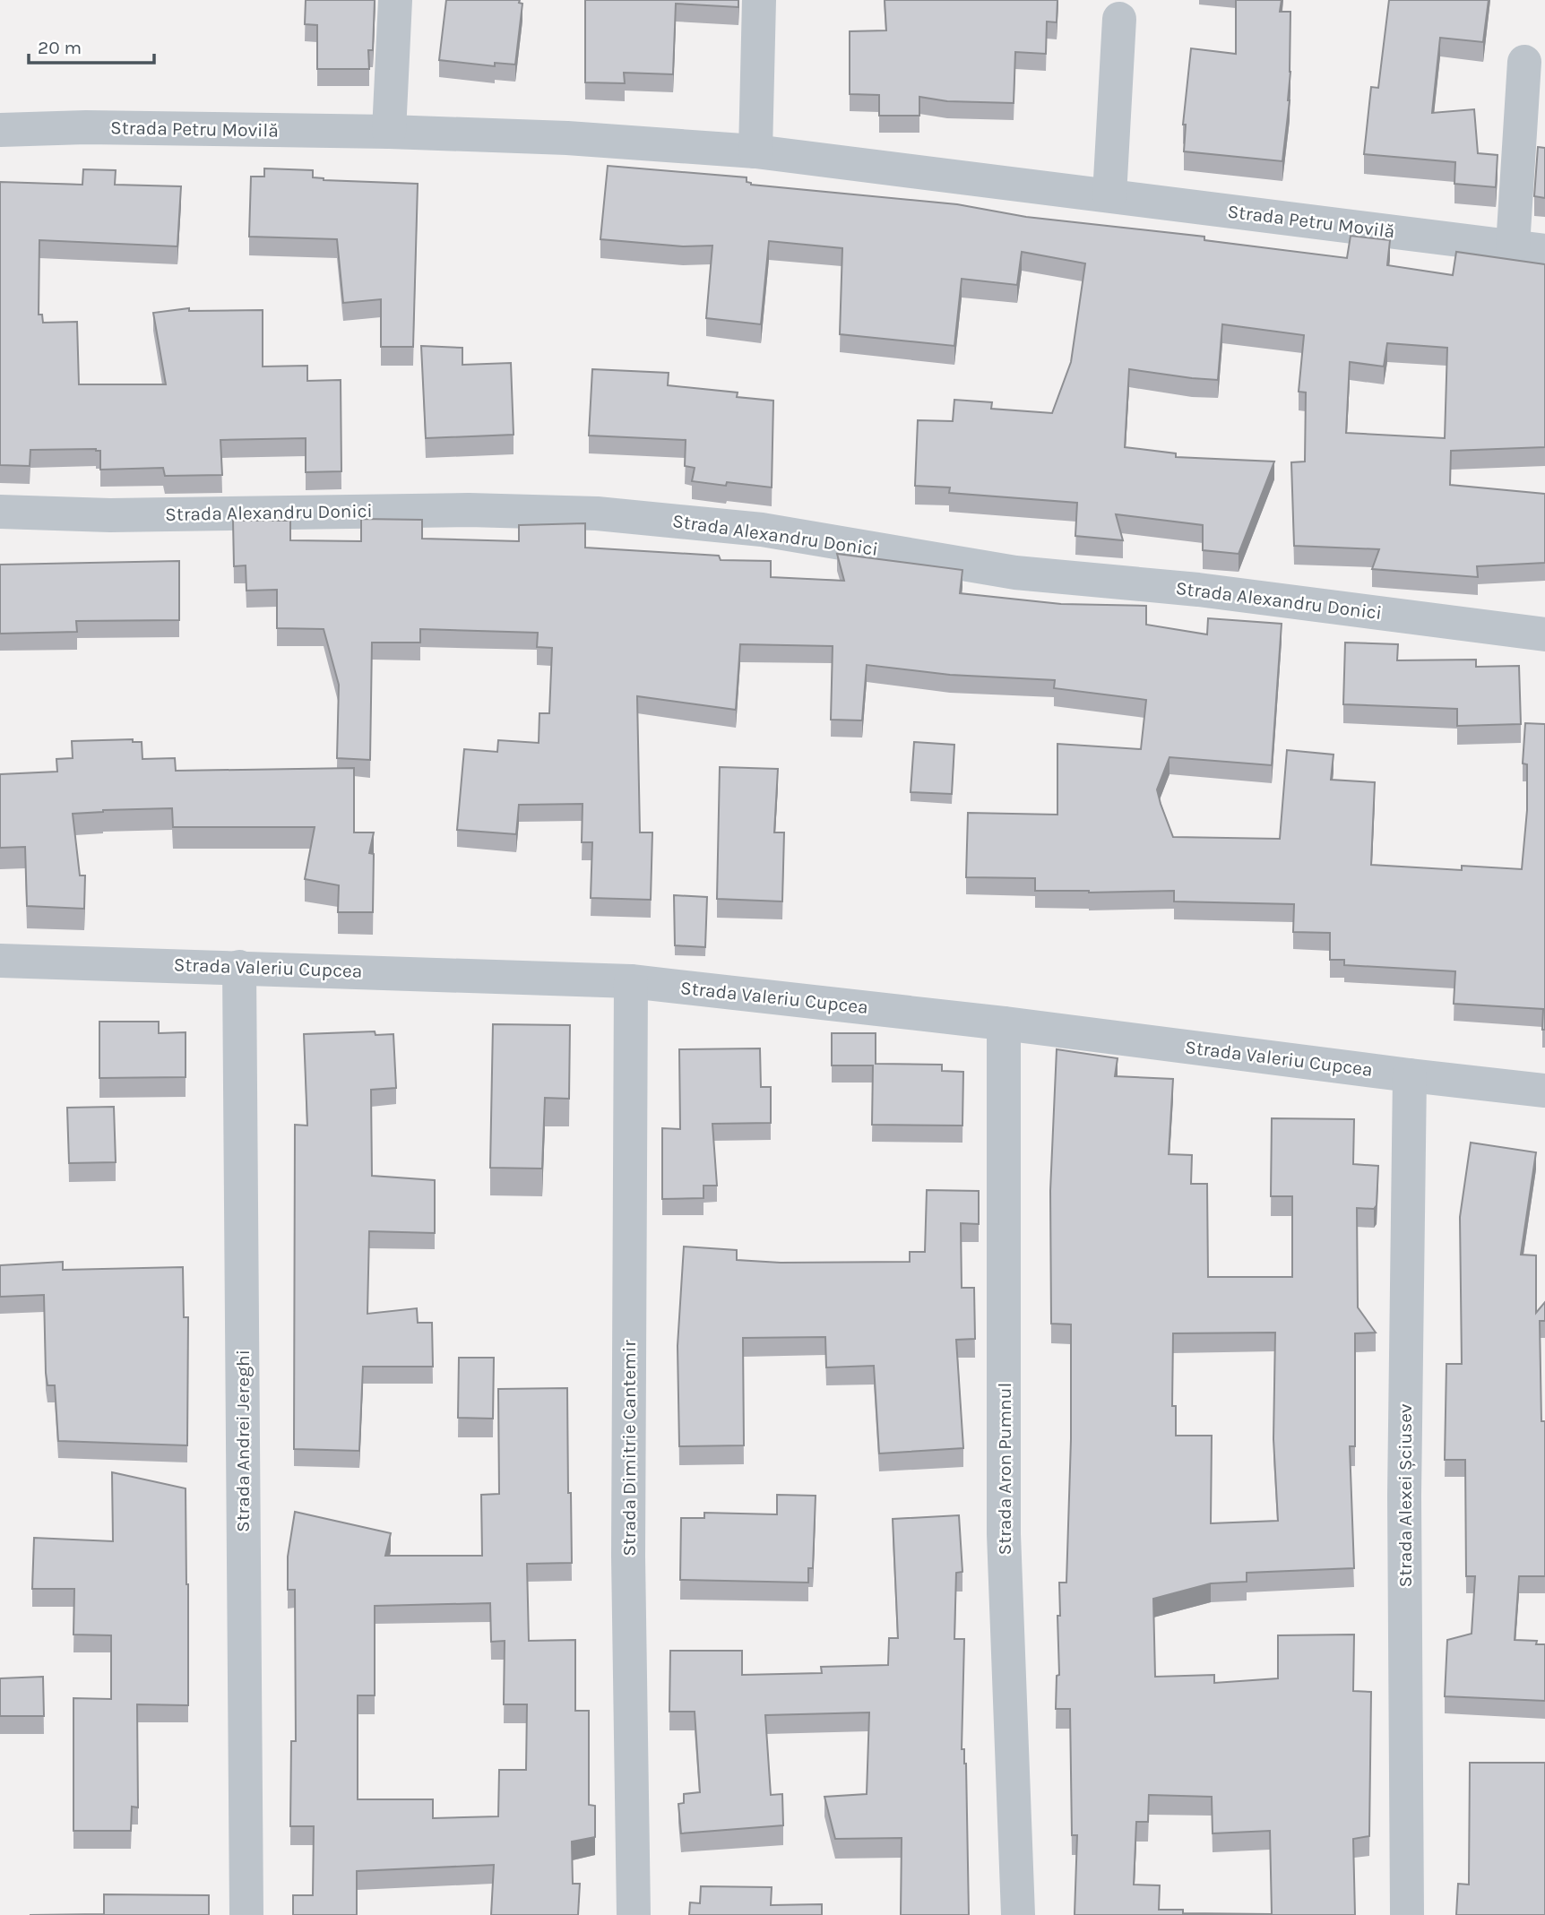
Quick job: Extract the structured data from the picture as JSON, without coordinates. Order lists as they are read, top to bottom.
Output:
{
  "streets": {
    "street": [
      "Strada Petru Movilă",
      "Strada Alexandru Donici",
      "Strada Valeriu Cupcea",
      "Strada Andrei Jereghi",
      "Strada Dimitrie Cantemir",
      "Strada Aron Pumnul",
      "Strada Alexei Șciusev"
    ]
  },
  "crossings": [
    ["Strada Valeriu Cupcea", "Strada Andrei Jereghi"],
    ["Strada Valeriu Cupcea", "Strada Dimitrie Cantemir"],
    ["Strada Valeriu Cupcea", "Strada Aron Pumnul"],
    ["Strada Valeriu Cupcea", "Strada Alexei Șciusev"]
  ],
  "scale_bar": "20 m"
}
